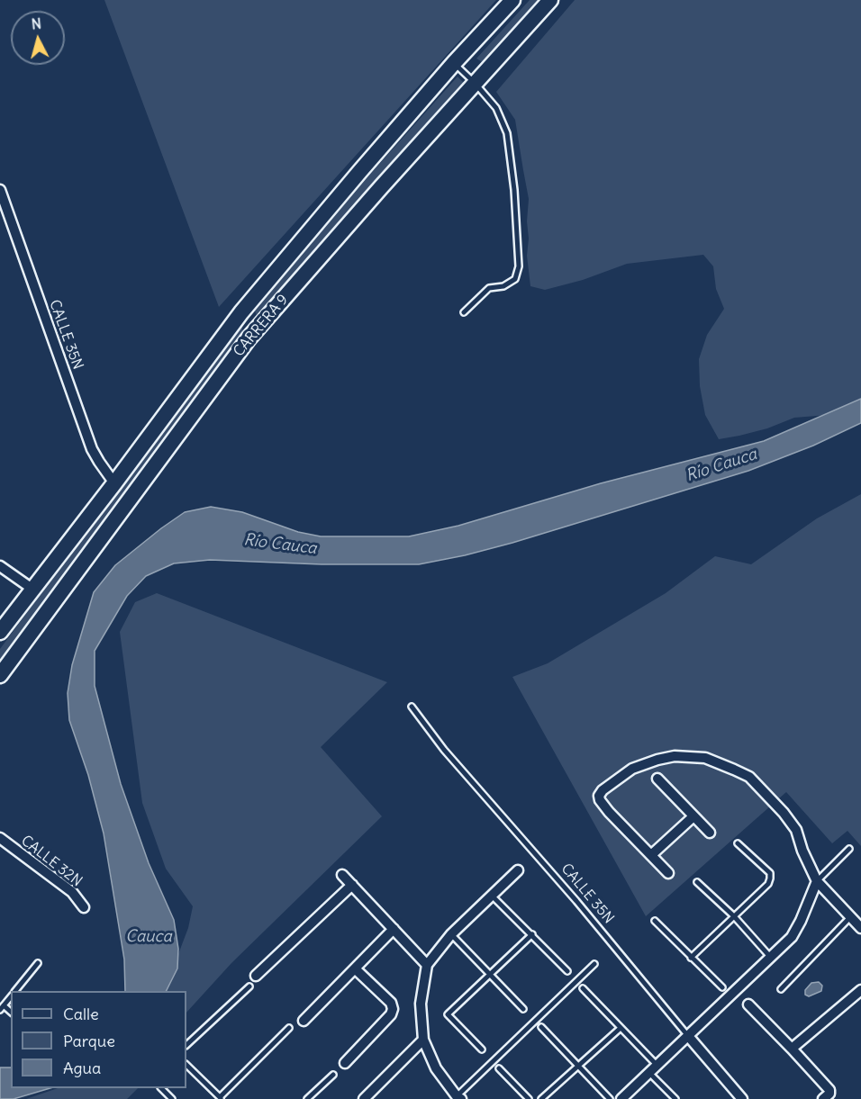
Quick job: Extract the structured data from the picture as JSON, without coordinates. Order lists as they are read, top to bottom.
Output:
{
  "streets": {
    "main road": ["CARRERA 9"],
    "street": ["CALLE 35N", "CALLE 32N"]
  },
  "crossings": [
    ["CARRERA 9", "CALLE 35N"]
  ],
  "water": ["Río Cauca", "Cauca"],
  "legend": ["Calle", "Parque", "Agua"],
  "north": "top"
}
